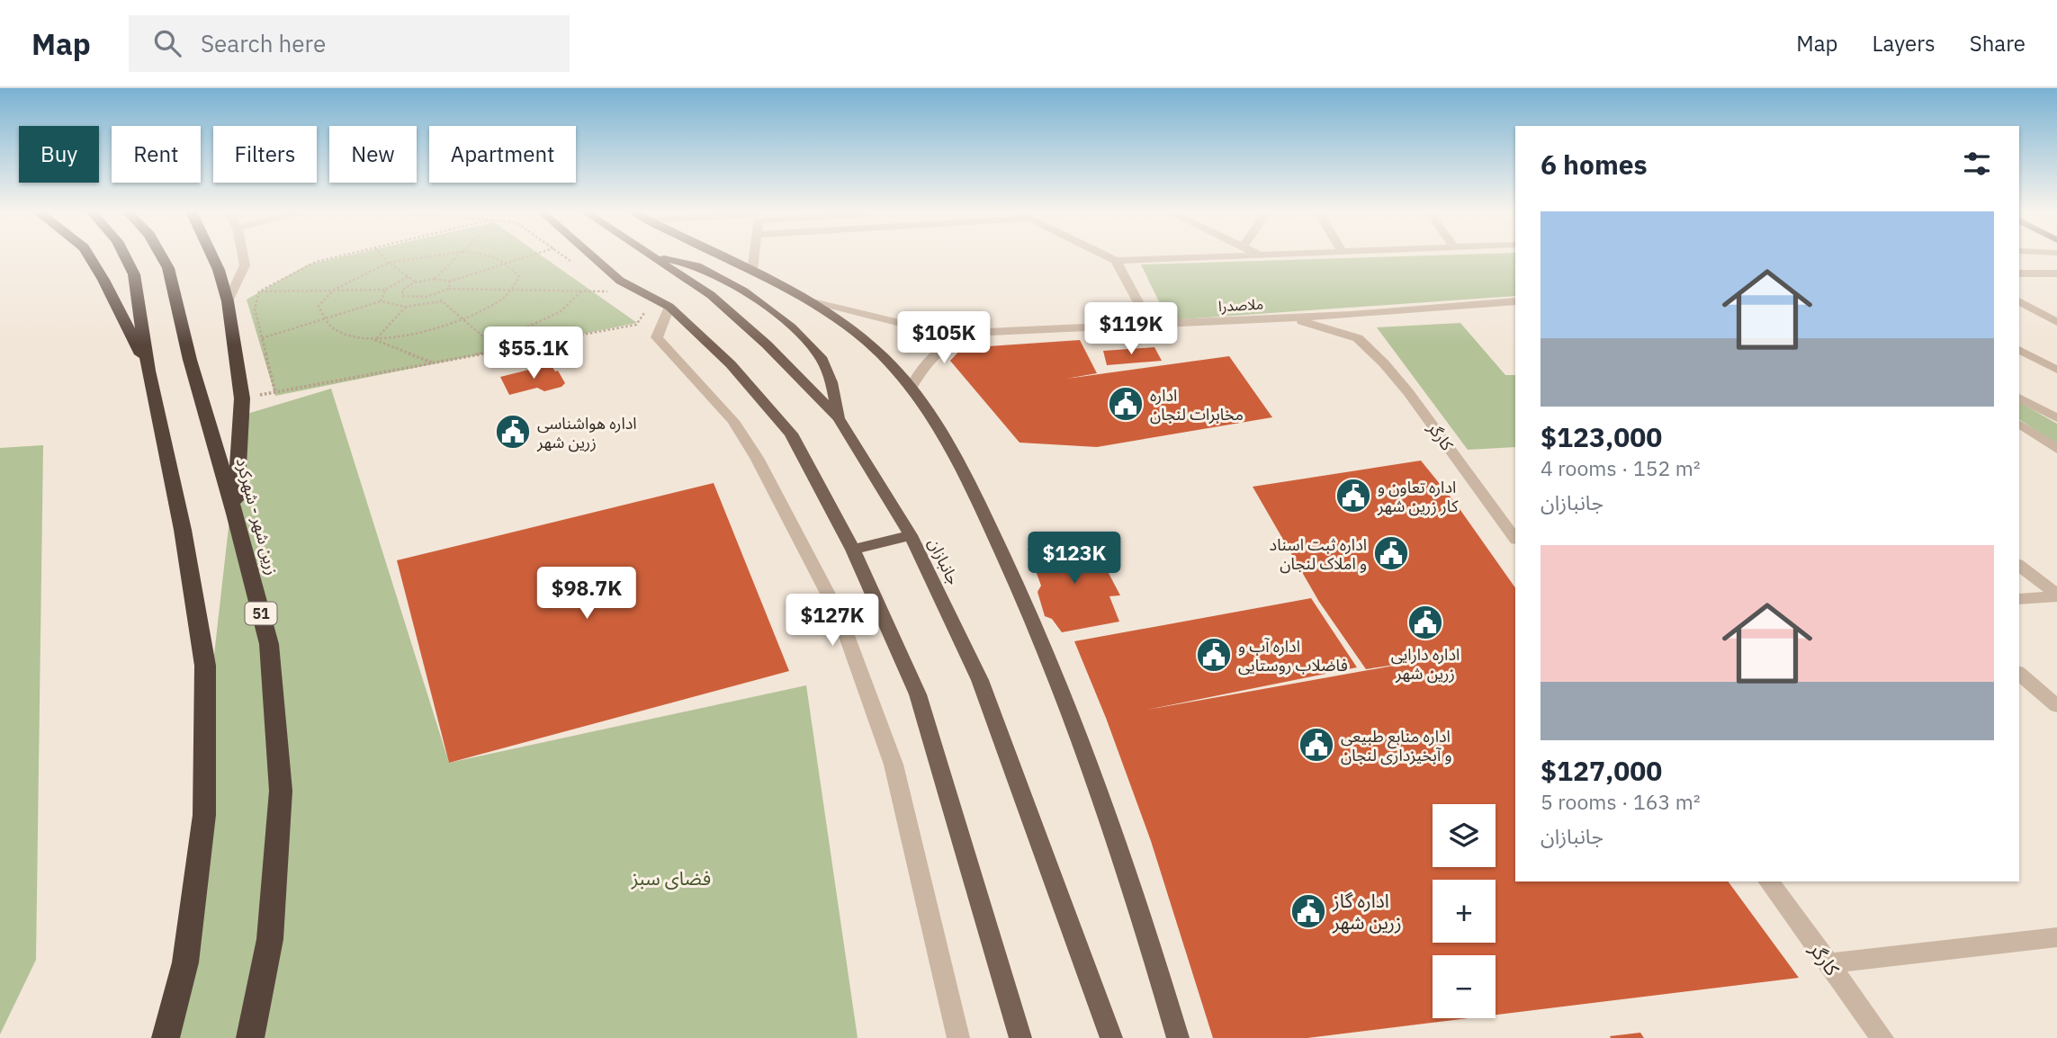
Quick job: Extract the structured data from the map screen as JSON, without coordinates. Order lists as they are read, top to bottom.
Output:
{
  "streets": {
    "highway": ["زرین شهر - شهرکرد", "51"],
    "main road": ["جانبازان"],
    "street": ["ملاصدرا", "کارگر"]
  },
  "crossings": [
    ["ملاصدرا", "کارگر"]
  ],
  "parks": ["فضای سبز"],
  "places": {
    "public building": [
      "اداره مخابرات لنجان",
      "اداره هواشناسی زرین شهر",
      "اداره تعاون و کار زرین شهر",
      "اداره ثبت اسناد و املاک لنجان",
      "اداره دارایی زرین شهر",
      "اداره آب و فاضلاب روستایی",
      "اداره منابع طبیعی و آبخیزداری لنجان",
      "اداره گاز زرین شهر"
    ]
  },
  "page": {
    "header": "Map",
    "search": "Search here",
    "nav": ["Map", "Layers", "Share"],
    "chip": [
      "Buy",
      "Rent",
      "Filters",
      "New",
      "Apartment"
    ],
    "heading": "6 homes",
    "list": [
      {
        "name": "$123,000",
        "note": "4 rooms · 152 m² · جانبازان"
      },
      {
        "name": "$127,000",
        "note": "5 rooms · 163 m² · جانبازان"
      }
    ],
    "price": [
      "$119K",
      "$105K",
      "$55.1K",
      "$123K",
      "$98.7K",
      "$127K"
    ],
    "map_buttons": ["+", "−"]
  }
}
